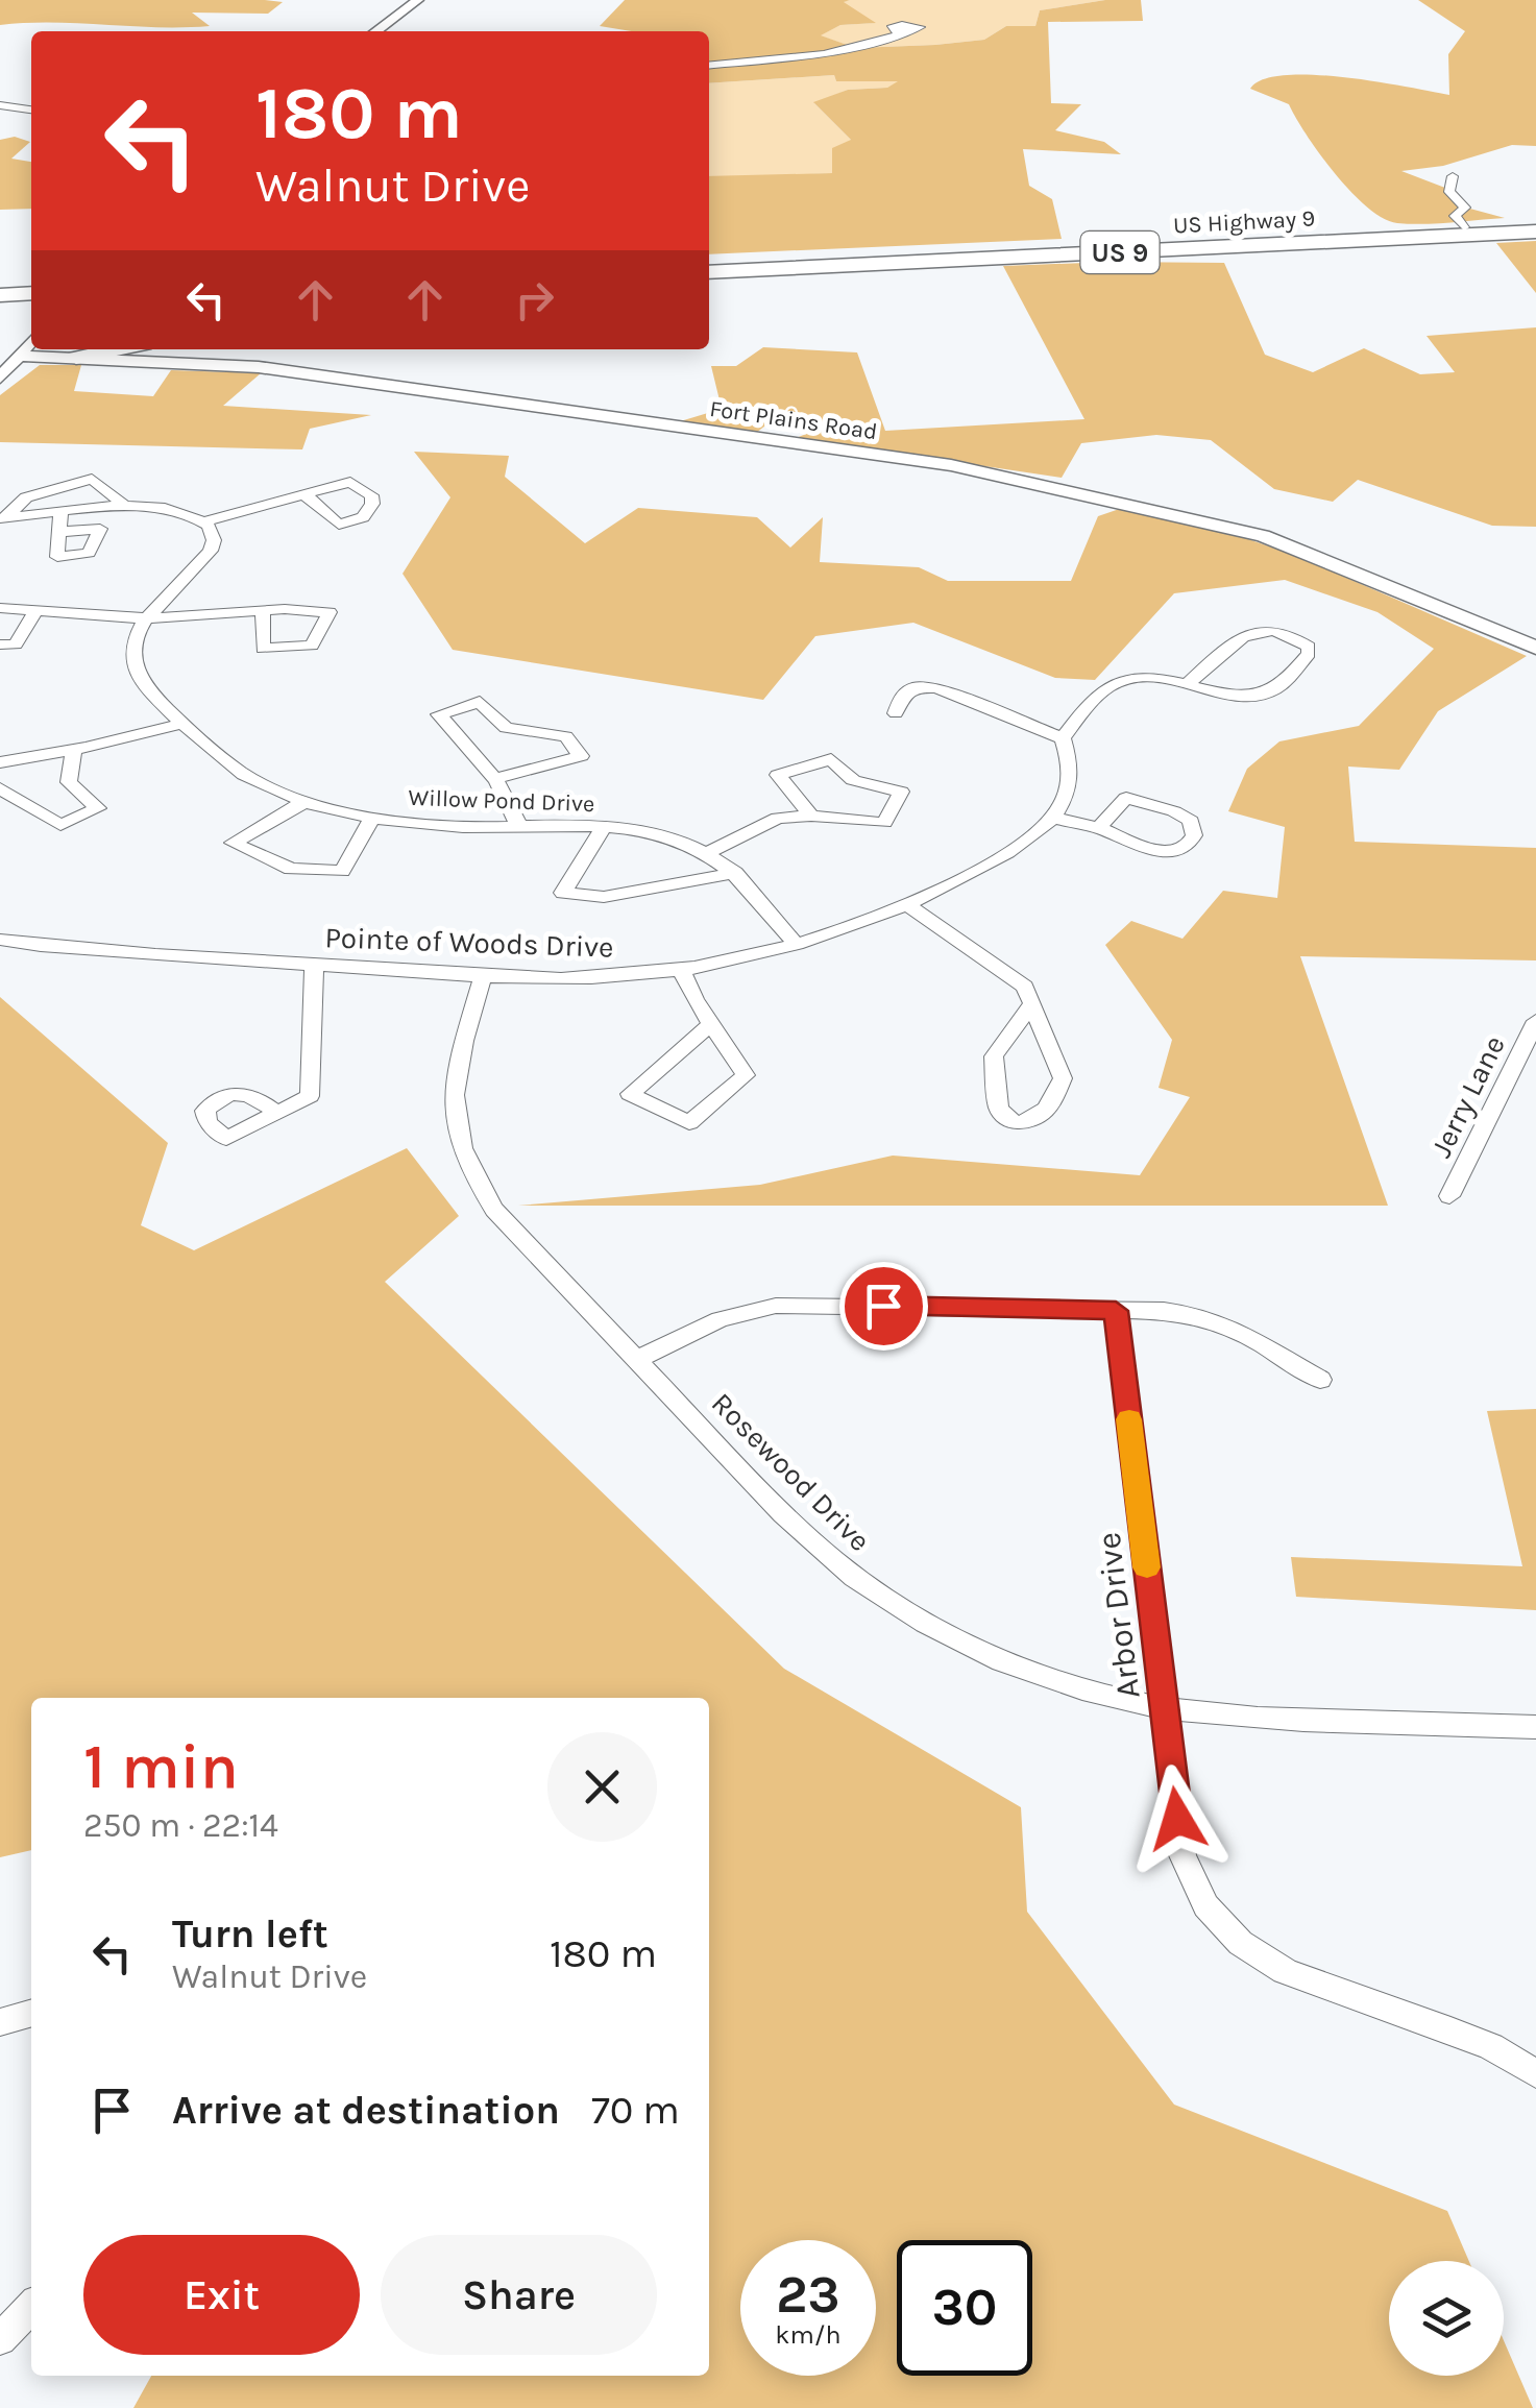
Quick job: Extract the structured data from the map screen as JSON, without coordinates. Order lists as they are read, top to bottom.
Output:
{
  "streets": {
    "highway": ["US Highway 9", "US 9"],
    "street": [
      "Fort Plains Road",
      "Willow Pond Drive",
      "Pointe of Woods Drive",
      "Jerry Lane",
      "Rosewood Drive",
      "Arbor Drive"
    ]
  },
  "crossings": [
    ["Willow Pond Drive", "Pointe of Woods Drive"],
    ["Pointe of Woods Drive", "Rosewood Drive"],
    ["Rosewood Drive", "Arbor Drive"]
  ],
  "page": {
    "turn": ["180 m", "Walnut Drive"],
    "heading": ["1 min", "250 m · 22:14"],
    "list": [
      {
        "name": "Turn left",
        "note": "Walnut Drive",
        "value": "180 m"
      },
      {
        "name": "Arrive at destination",
        "value": "70 m"
      }
    ],
    "buttons": ["Exit", "Share"],
    "speed": "23 km/h",
    "limit": "30"
  }
}
